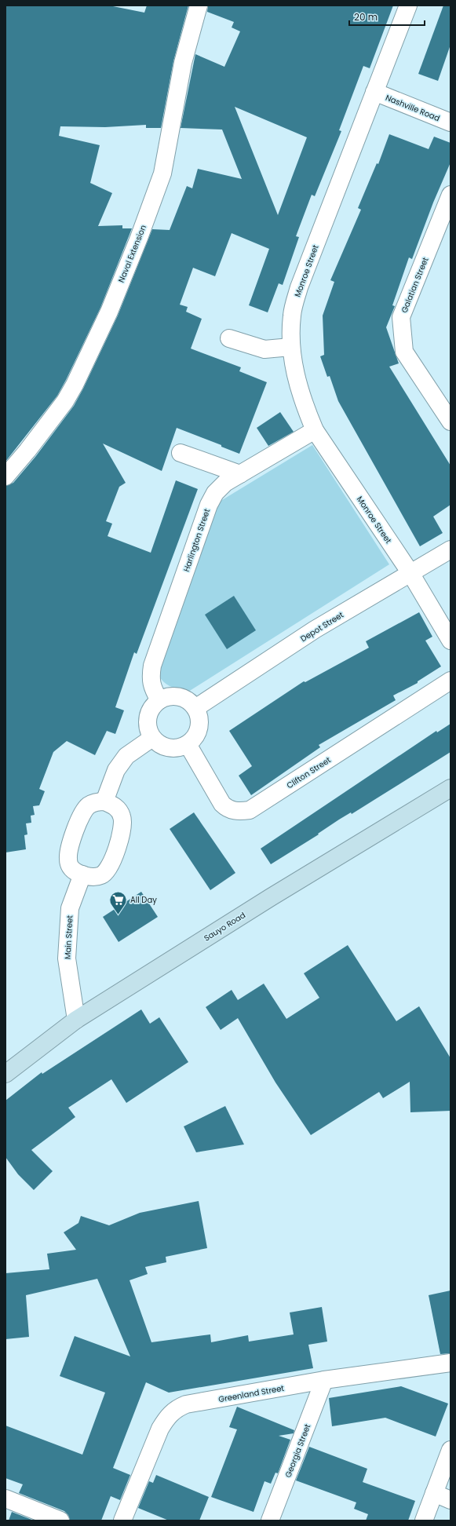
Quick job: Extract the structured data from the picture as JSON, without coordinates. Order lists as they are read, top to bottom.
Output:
{
  "streets": {
    "main road": ["Sauyo Road"],
    "street": [
      "Nashville Road",
      "Naval Extension",
      "Monroe Street",
      "Galatian Street",
      "Harlington Street",
      "Depot Street",
      "Clifton Street",
      "Main Street",
      "Greenland Street",
      "Georgia Street"
    ]
  },
  "crossings": [
    ["Nashville Road", "Monroe Street"],
    ["Monroe Street", "Harlington Street"],
    ["Monroe Street", "Depot Street"],
    ["Harlington Street", "Depot Street"],
    ["Harlington Street", "Clifton Street"],
    ["Depot Street", "Clifton Street"],
    ["Sauyo Road", "Main Street"],
    ["Greenland Street", "Georgia Street"]
  ],
  "places": {
    "supermarket": ["All Day"]
  },
  "scale_bar": "20 m"
}
